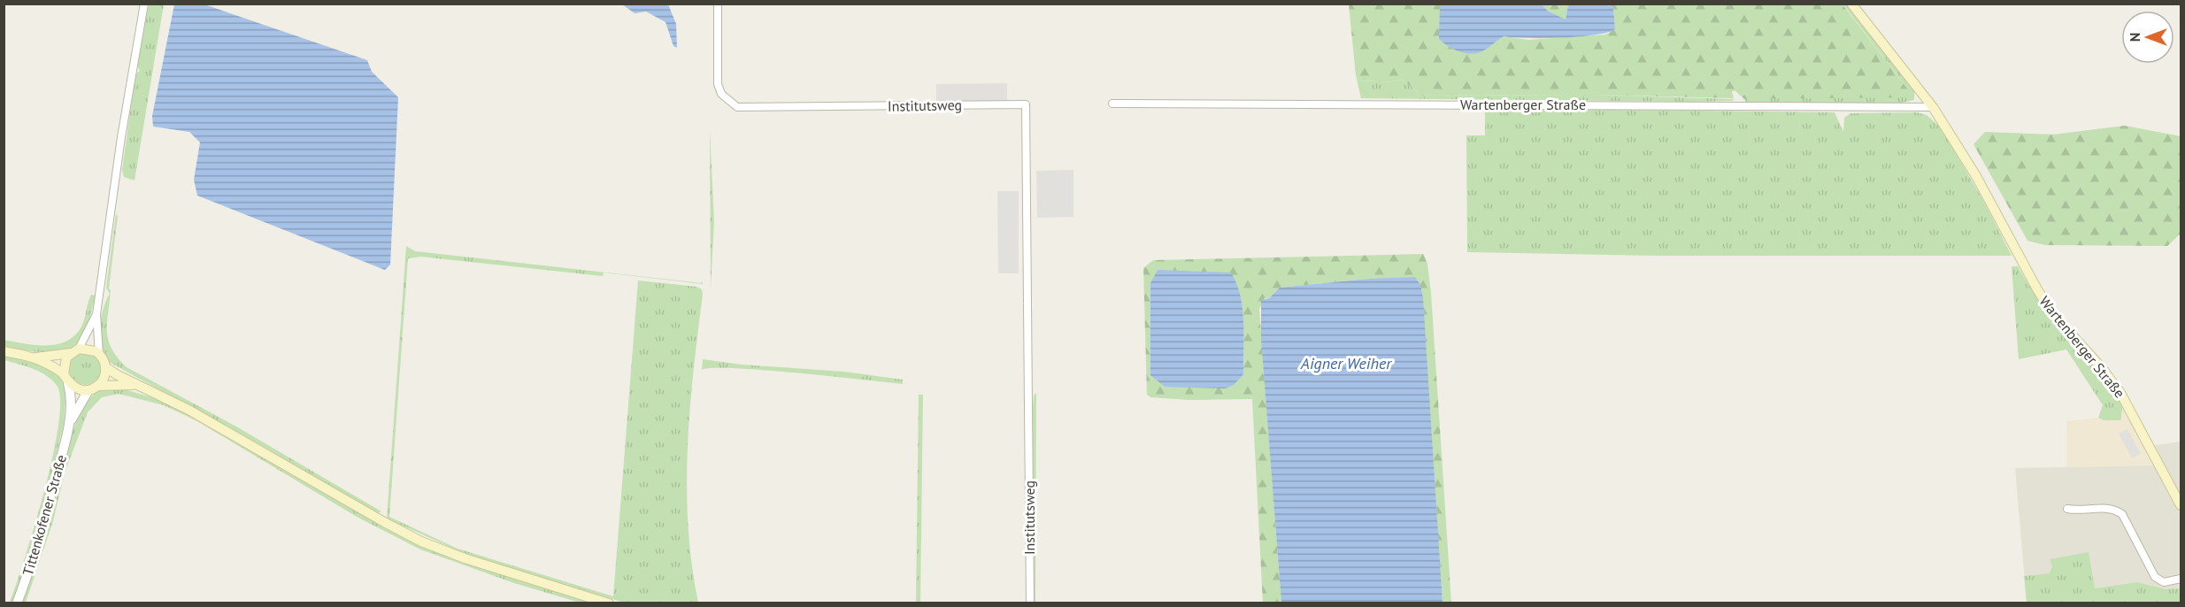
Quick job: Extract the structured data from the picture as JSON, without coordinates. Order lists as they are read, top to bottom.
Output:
{
  "streets": {
    "main road": ["Wartenberger Straße"],
    "street": ["Institutsweg", "Tittenkofener Straße"]
  },
  "water": ["Aigner Weiher"],
  "north": "left"
}
